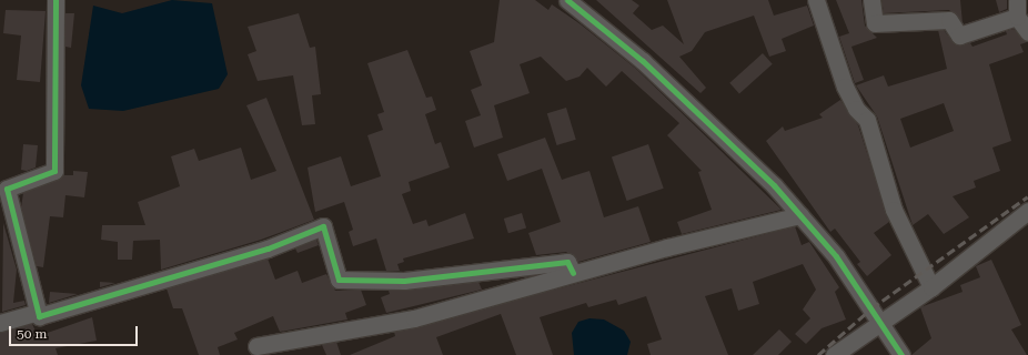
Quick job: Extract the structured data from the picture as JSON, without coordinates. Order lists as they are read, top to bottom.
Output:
{
  "scale_bar": "50 m"
}
